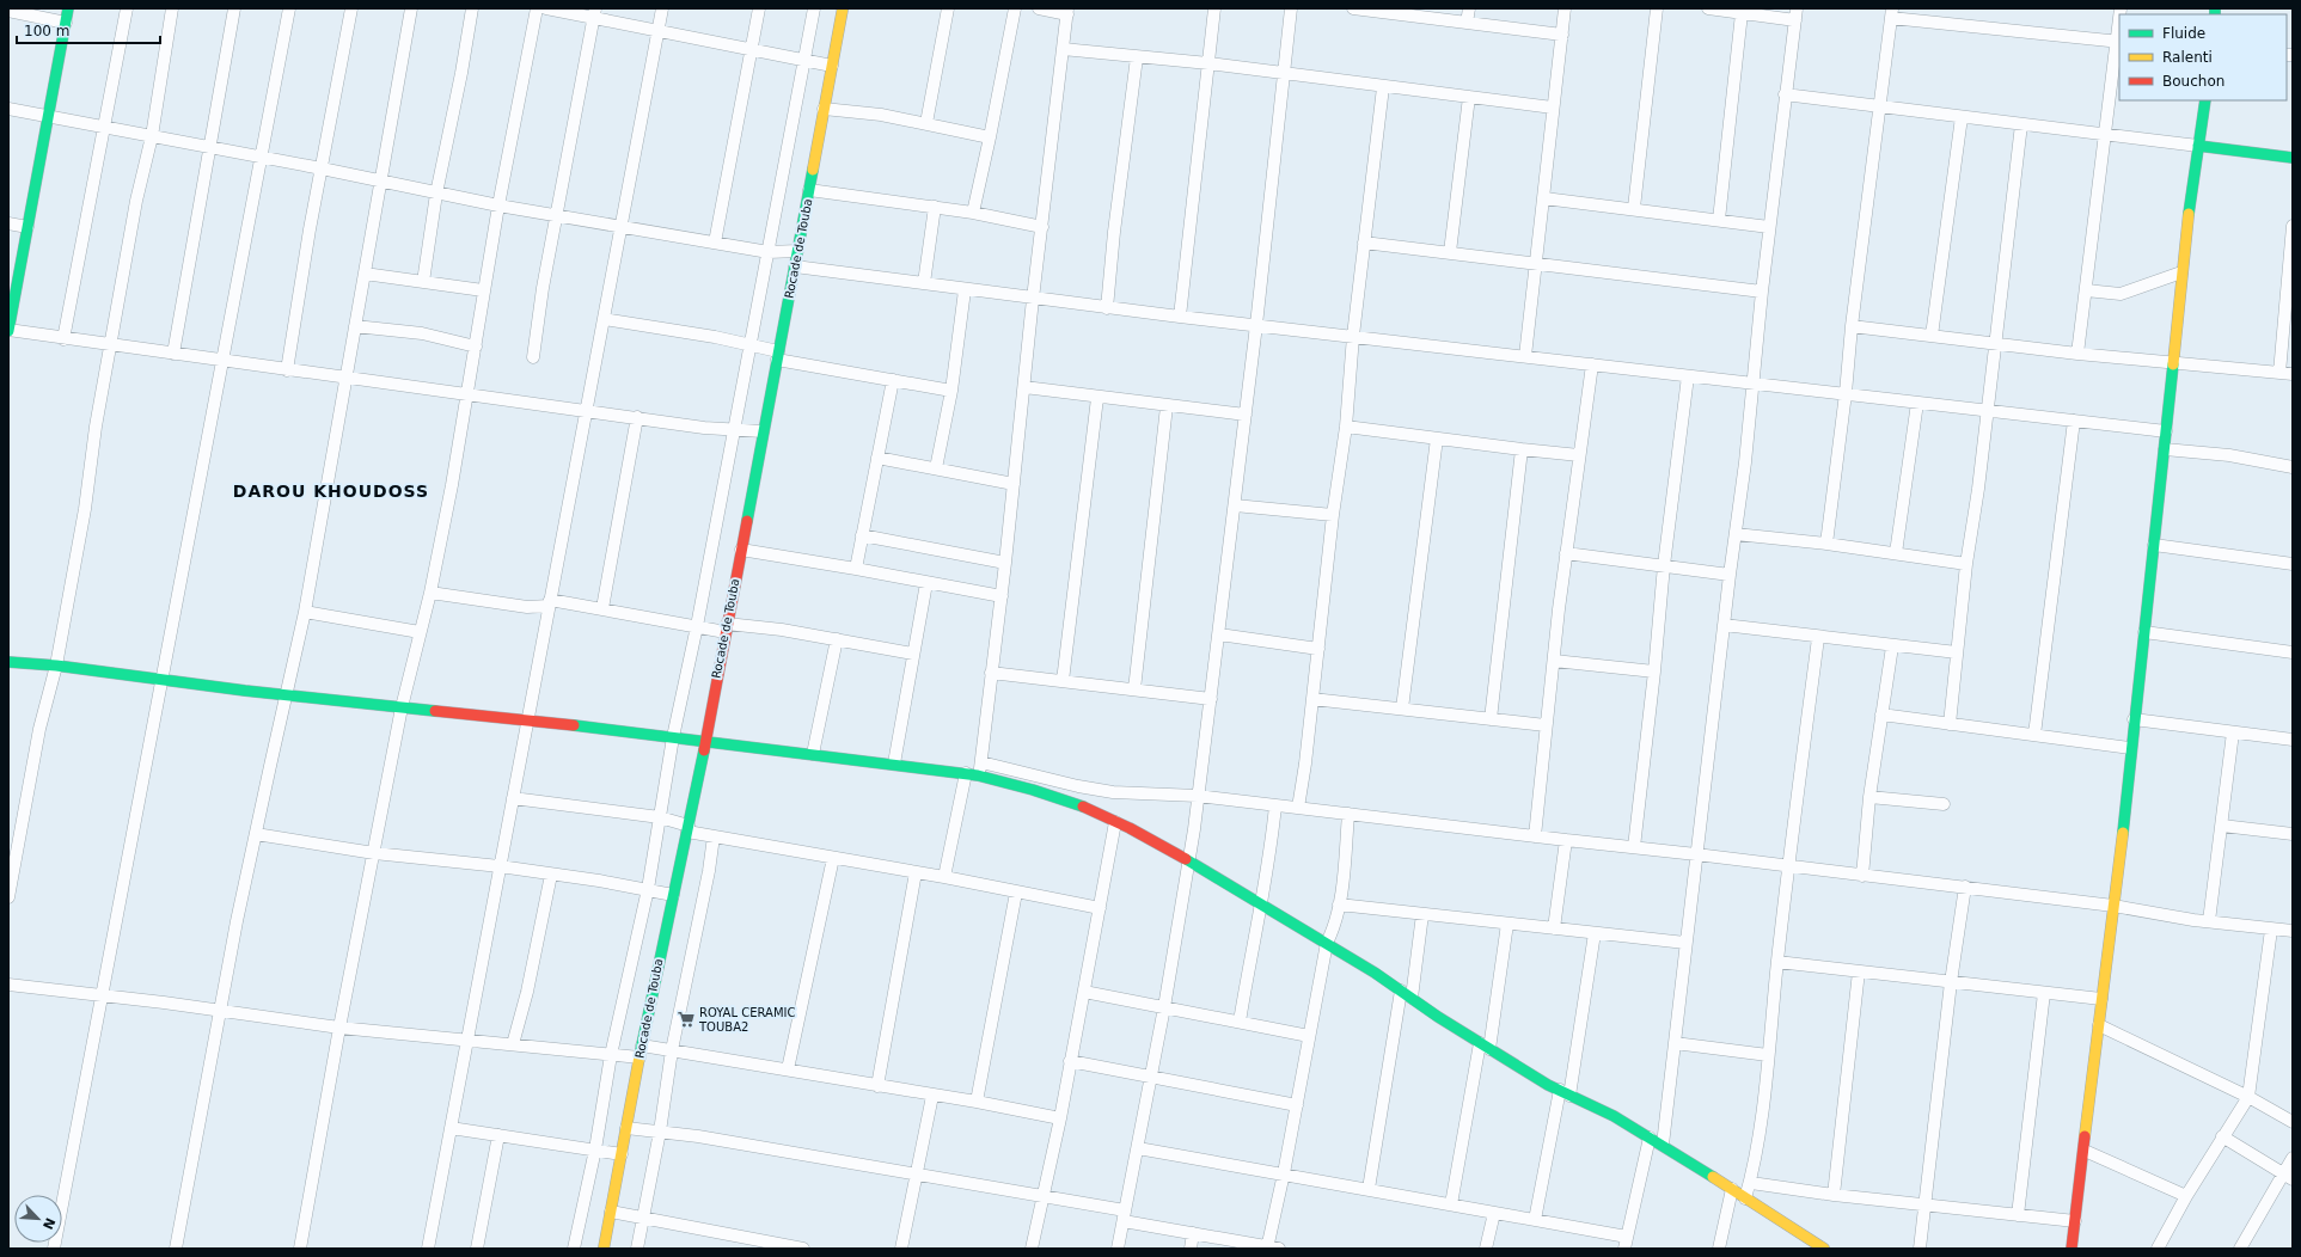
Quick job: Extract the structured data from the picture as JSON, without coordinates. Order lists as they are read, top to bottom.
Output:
{
  "streets": {
    "main road": ["Rocade de Touba"]
  },
  "districts": ["DAROU KHOUDOSS"],
  "places": {
    "supermarket": ["ROYAL CERAMIC TOUBA2"]
  },
  "legend": ["Fluide", "Ralenti", "Bouchon"],
  "scale_bar": "100 m",
  "north": "bottom right"
}
